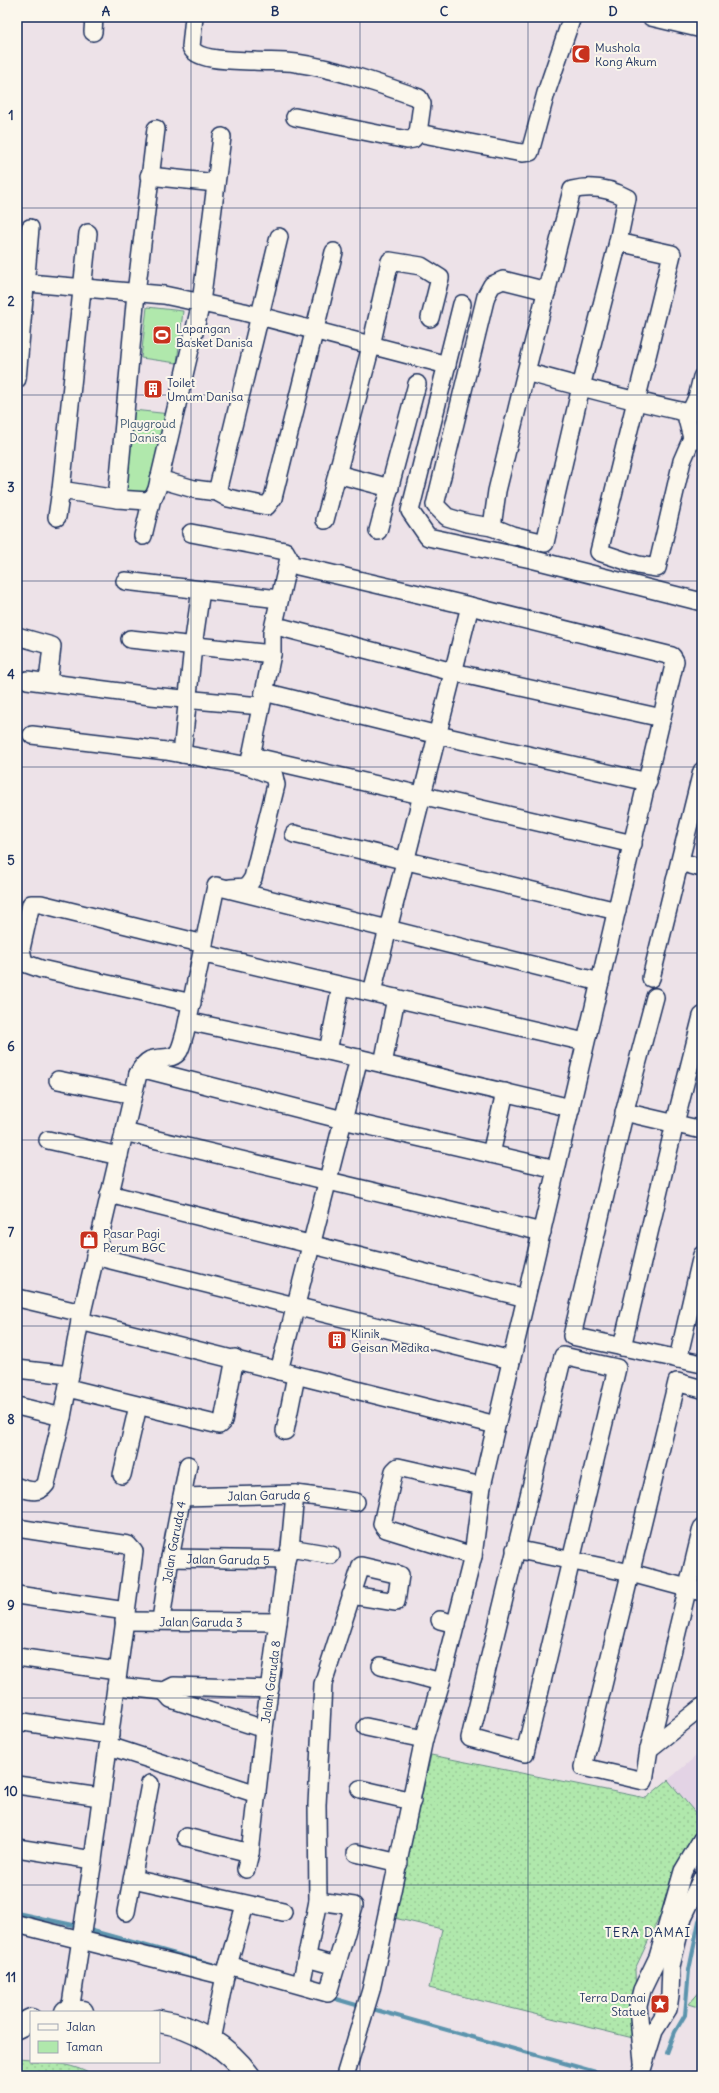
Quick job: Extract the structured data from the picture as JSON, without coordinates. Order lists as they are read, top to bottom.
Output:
{
  "streets": {
    "street": [
      "Jalan Garuda 6",
      "Jalan Garuda 4",
      "Jalan Garuda 5",
      "Jalan Garuda 3",
      "Jalan Garuda 8"
    ]
  },
  "crossings": [
    ["Jalan Garuda 6", "Jalan Garuda 4"],
    ["Jalan Garuda 6", "Jalan Garuda 8"],
    ["Jalan Garuda 4", "Jalan Garuda 5"],
    ["Jalan Garuda 4", "Jalan Garuda 3"],
    ["Jalan Garuda 5", "Jalan Garuda 8"],
    ["Jalan Garuda 3", "Jalan Garuda 8"]
  ],
  "districts": ["TERA DAMAI"],
  "parks": ["Playgroud Danisa"],
  "places": {
    "mosque": ["Mushola Kong Akum"],
    "sports": ["Lapangan Basket Danisa"],
    "building": ["Toilet Umum Danisa", "Klinik Geisan Medika"],
    "shop": ["Pasar Pagi Perum BGC"],
    "place": ["Terra Damai Statue"]
  },
  "legend": ["Jalan", "Taman"],
  "grid": {
    "columns": [
      "A",
      "B",
      "C",
      "D"
    ],
    "rows": [
      "1",
      "2",
      "3",
      "4",
      "5",
      "6",
      "7",
      "8",
      "9",
      "10",
      "11"
    ]
  }
}
